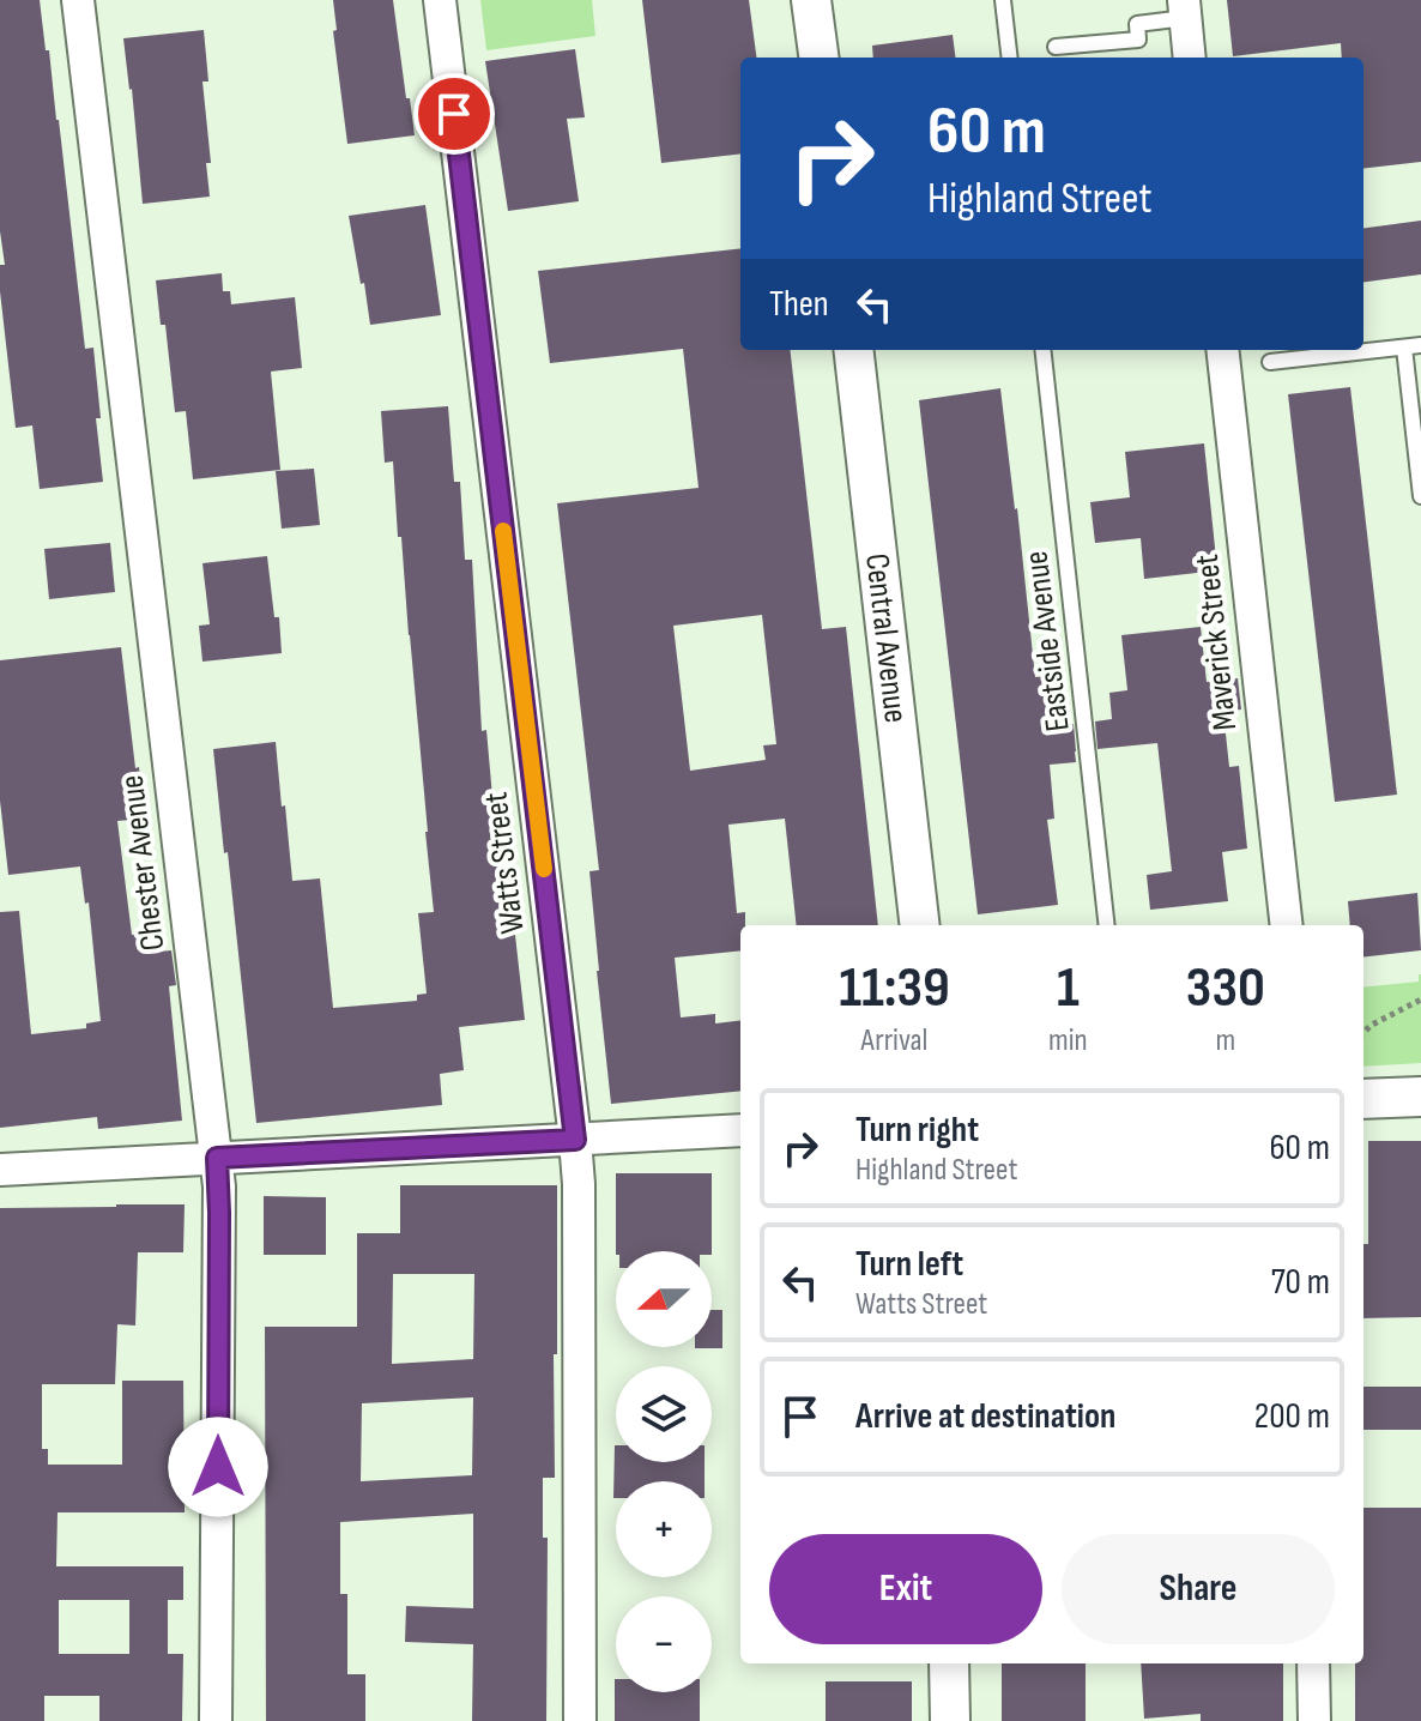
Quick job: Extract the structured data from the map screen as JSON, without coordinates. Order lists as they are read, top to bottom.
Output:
{
  "streets": {
    "street": [
      "Central Avenue",
      "Maverick Street",
      "Chester Avenue",
      "Watts Street"
    ],
    "lane": ["Eastside Avenue"]
  },
  "north": "left",
  "page": {
    "turn": ["60 m", "Highland Street"],
    "then": "Then",
    "eta": [
      "11:39",
      "Arrival",
      "1",
      "min",
      "330",
      "m"
    ],
    "list": [
      {
        "name": "Turn right",
        "note": "Highland Street",
        "value": "60 m"
      },
      {
        "name": "Turn left",
        "note": "Watts Street",
        "value": "70 m"
      },
      {
        "name": "Arrive at destination",
        "value": "200 m"
      }
    ],
    "map_buttons": ["+", "−"],
    "buttons": ["Exit", "Share"]
  }
}
